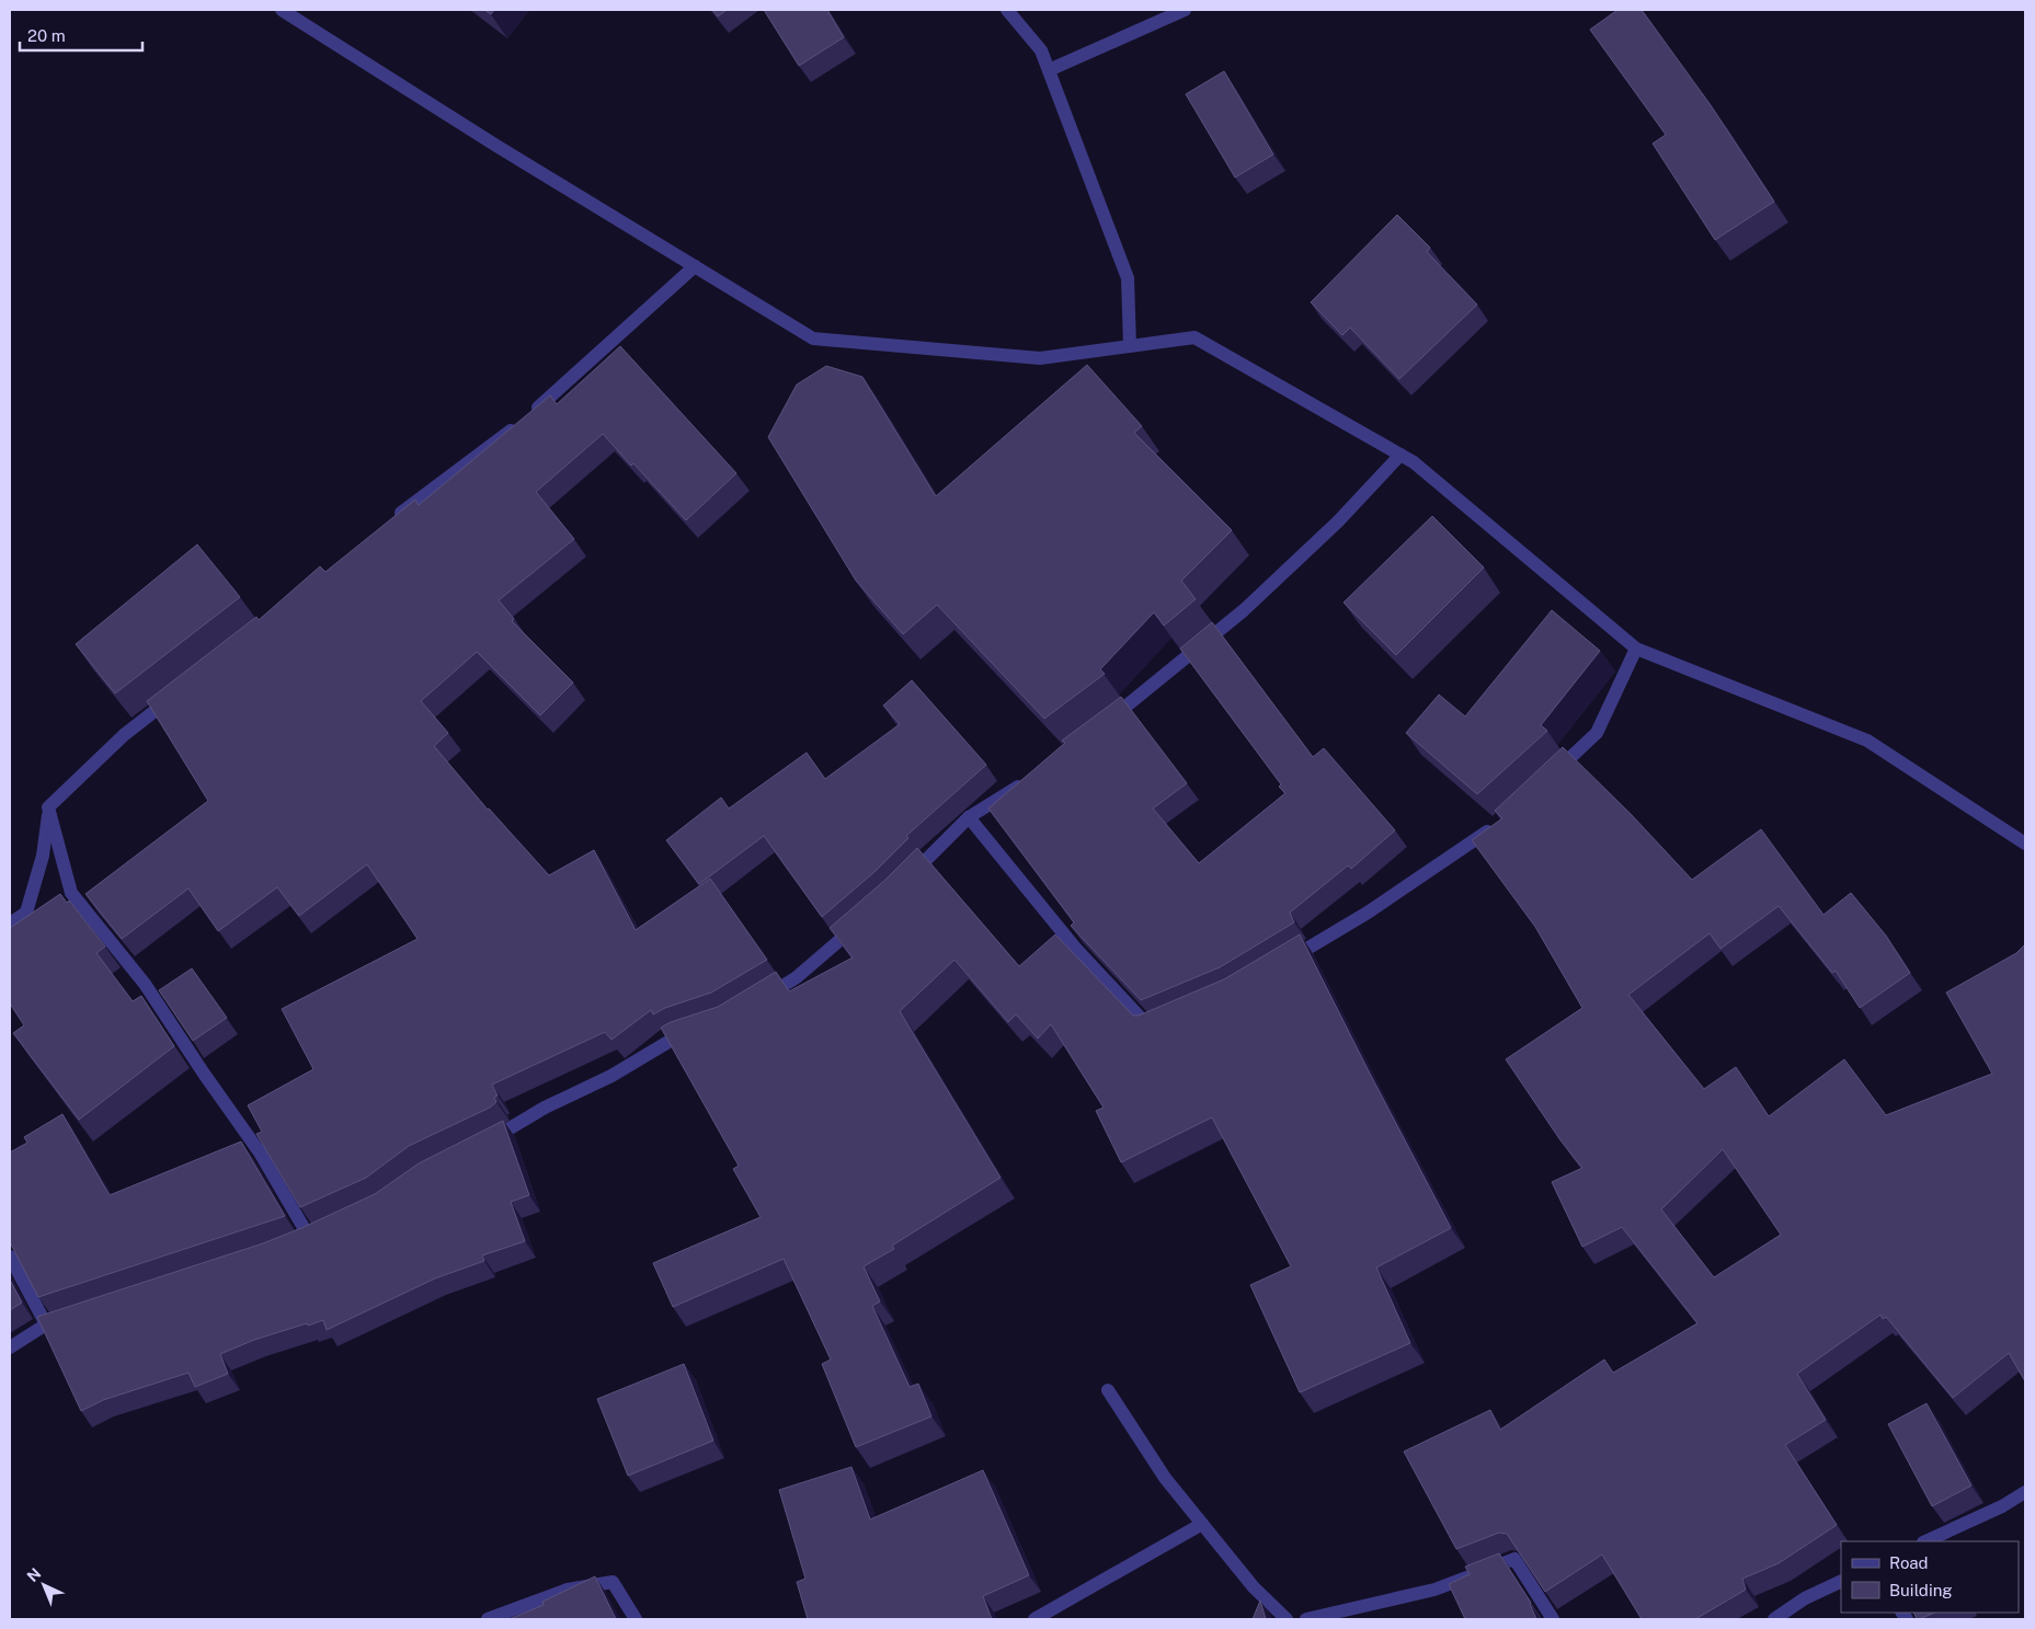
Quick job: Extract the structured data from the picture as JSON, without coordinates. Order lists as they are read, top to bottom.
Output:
{
  "legend": ["Road", "Building"],
  "scale_bar": "20 m",
  "north": "top left"
}
